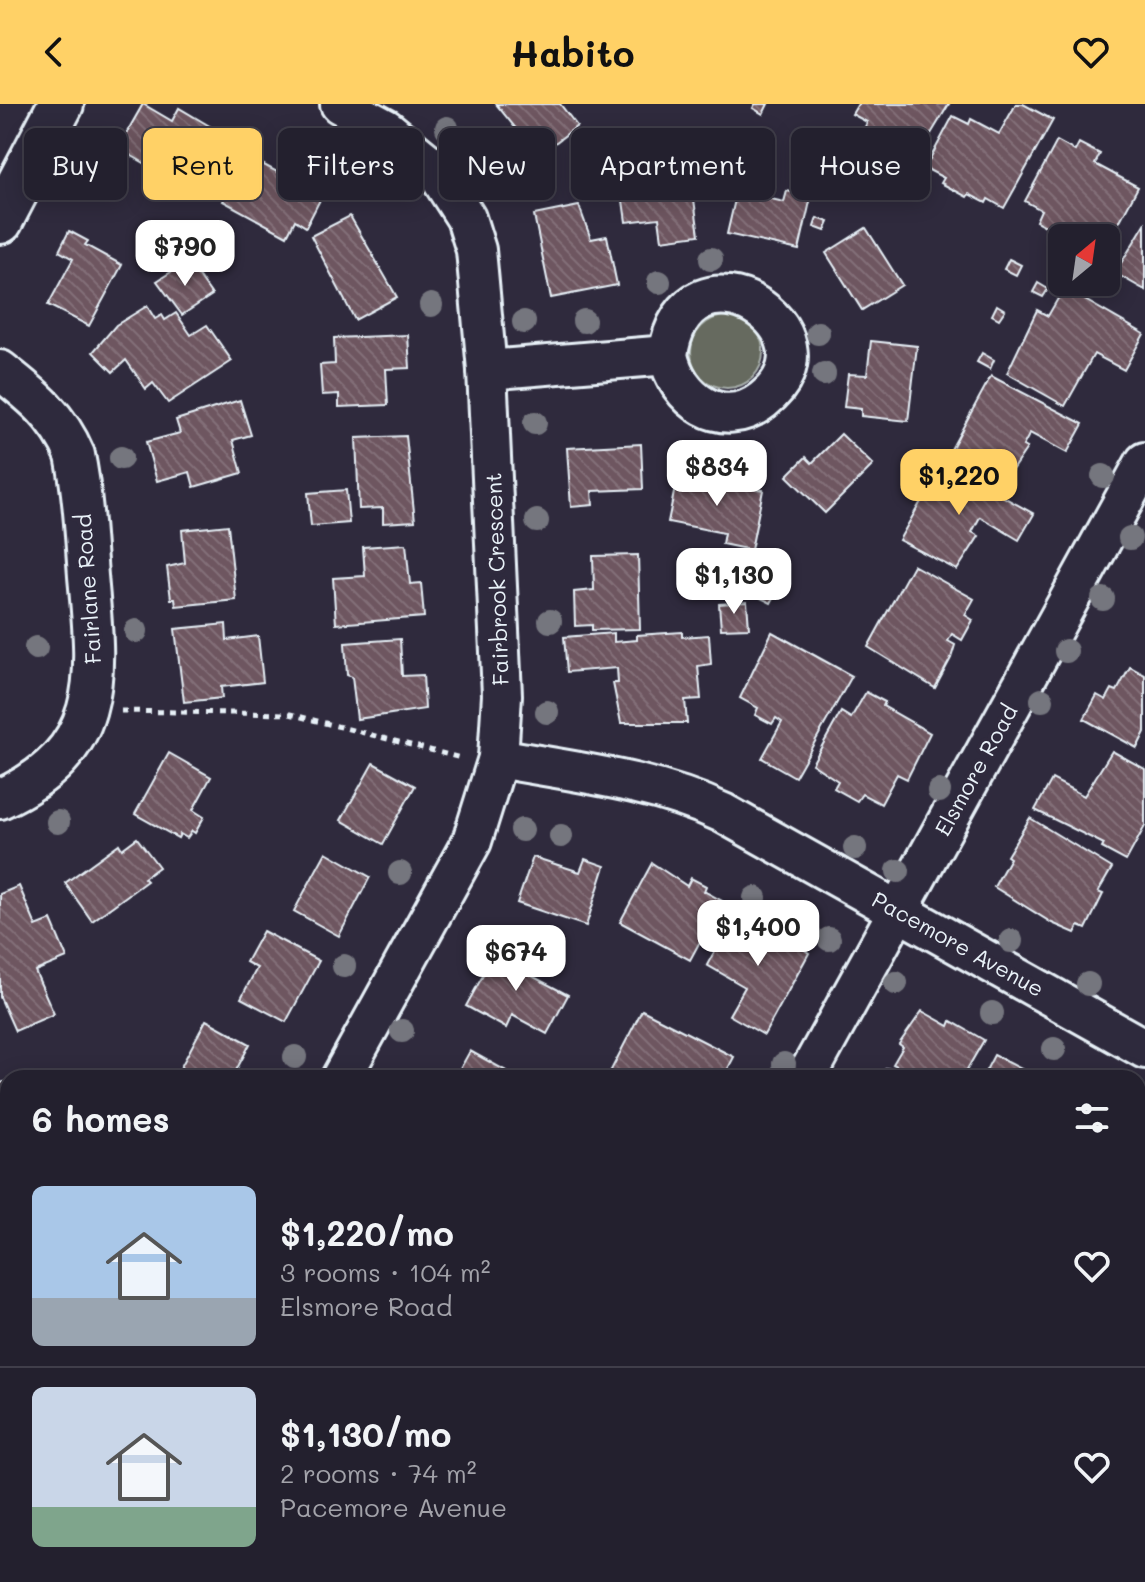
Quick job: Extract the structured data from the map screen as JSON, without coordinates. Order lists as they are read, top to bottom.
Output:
{
  "streets": {
    "street": [
      "Fairbrook Crescent",
      "Fairlane Road",
      "Elsmore Road",
      "Pacemore Avenue"
    ]
  },
  "crossings": [
    ["Fairbrook Crescent", "Pacemore Avenue"],
    ["Elsmore Road", "Pacemore Avenue"]
  ],
  "north": "top right",
  "page": {
    "header": "Habito",
    "chip": [
      "Buy",
      "Rent",
      "Filters",
      "New",
      "Apartment",
      "House"
    ],
    "price": [
      "$790",
      "$834",
      "$1,220",
      "$1,130",
      "$1,400",
      "$674"
    ],
    "heading": "6 homes",
    "list": [
      {
        "name": "$1,220/mo",
        "note": "3 rooms · 104 m² · Elsmore Road"
      },
      {
        "name": "$1,130/mo",
        "note": "2 rooms · 74 m² · Pacemore Avenue"
      }
    ]
  }
}
